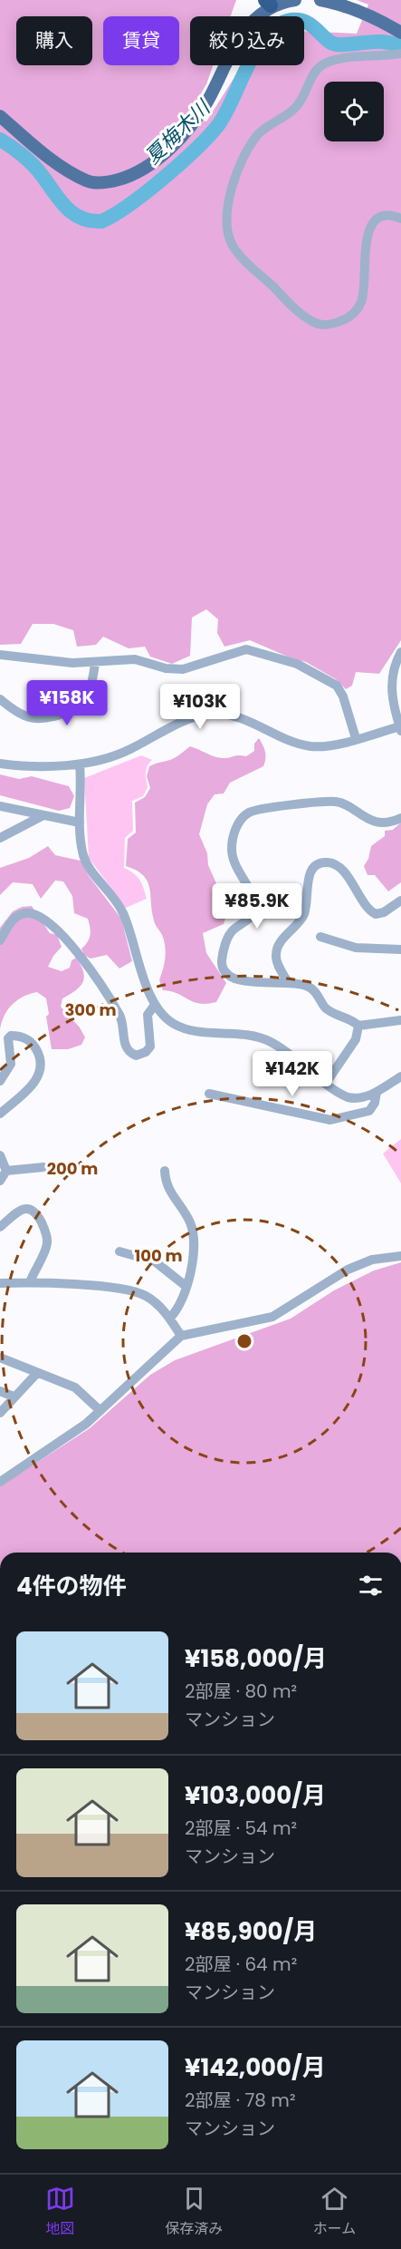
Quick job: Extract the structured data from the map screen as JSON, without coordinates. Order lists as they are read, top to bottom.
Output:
{
  "water": ["夏梅木川"],
  "page": {
    "chip": ["購入", "賃貸", "絞り込み"],
    "price": [
      "¥158K",
      "¥103K",
      "¥85.9K",
      "¥142K"
    ],
    "heading": "4件の物件",
    "list": [
      {
        "name": "¥158,000/月",
        "note": "2部屋 · 80 m² · マンション"
      },
      {
        "name": "¥103,000/月",
        "note": "2部屋 · 54 m² · マンション"
      },
      {
        "name": "¥85,900/月",
        "note": "2部屋 · 64 m² · マンション"
      },
      {
        "name": "¥142,000/月",
        "note": "2部屋 · 78 m² · マンション"
      }
    ],
    "tabs": ["地図", "保存済み", "ホーム"]
  },
  "rings": ["300 m", "200 m", "100 m"]
}
